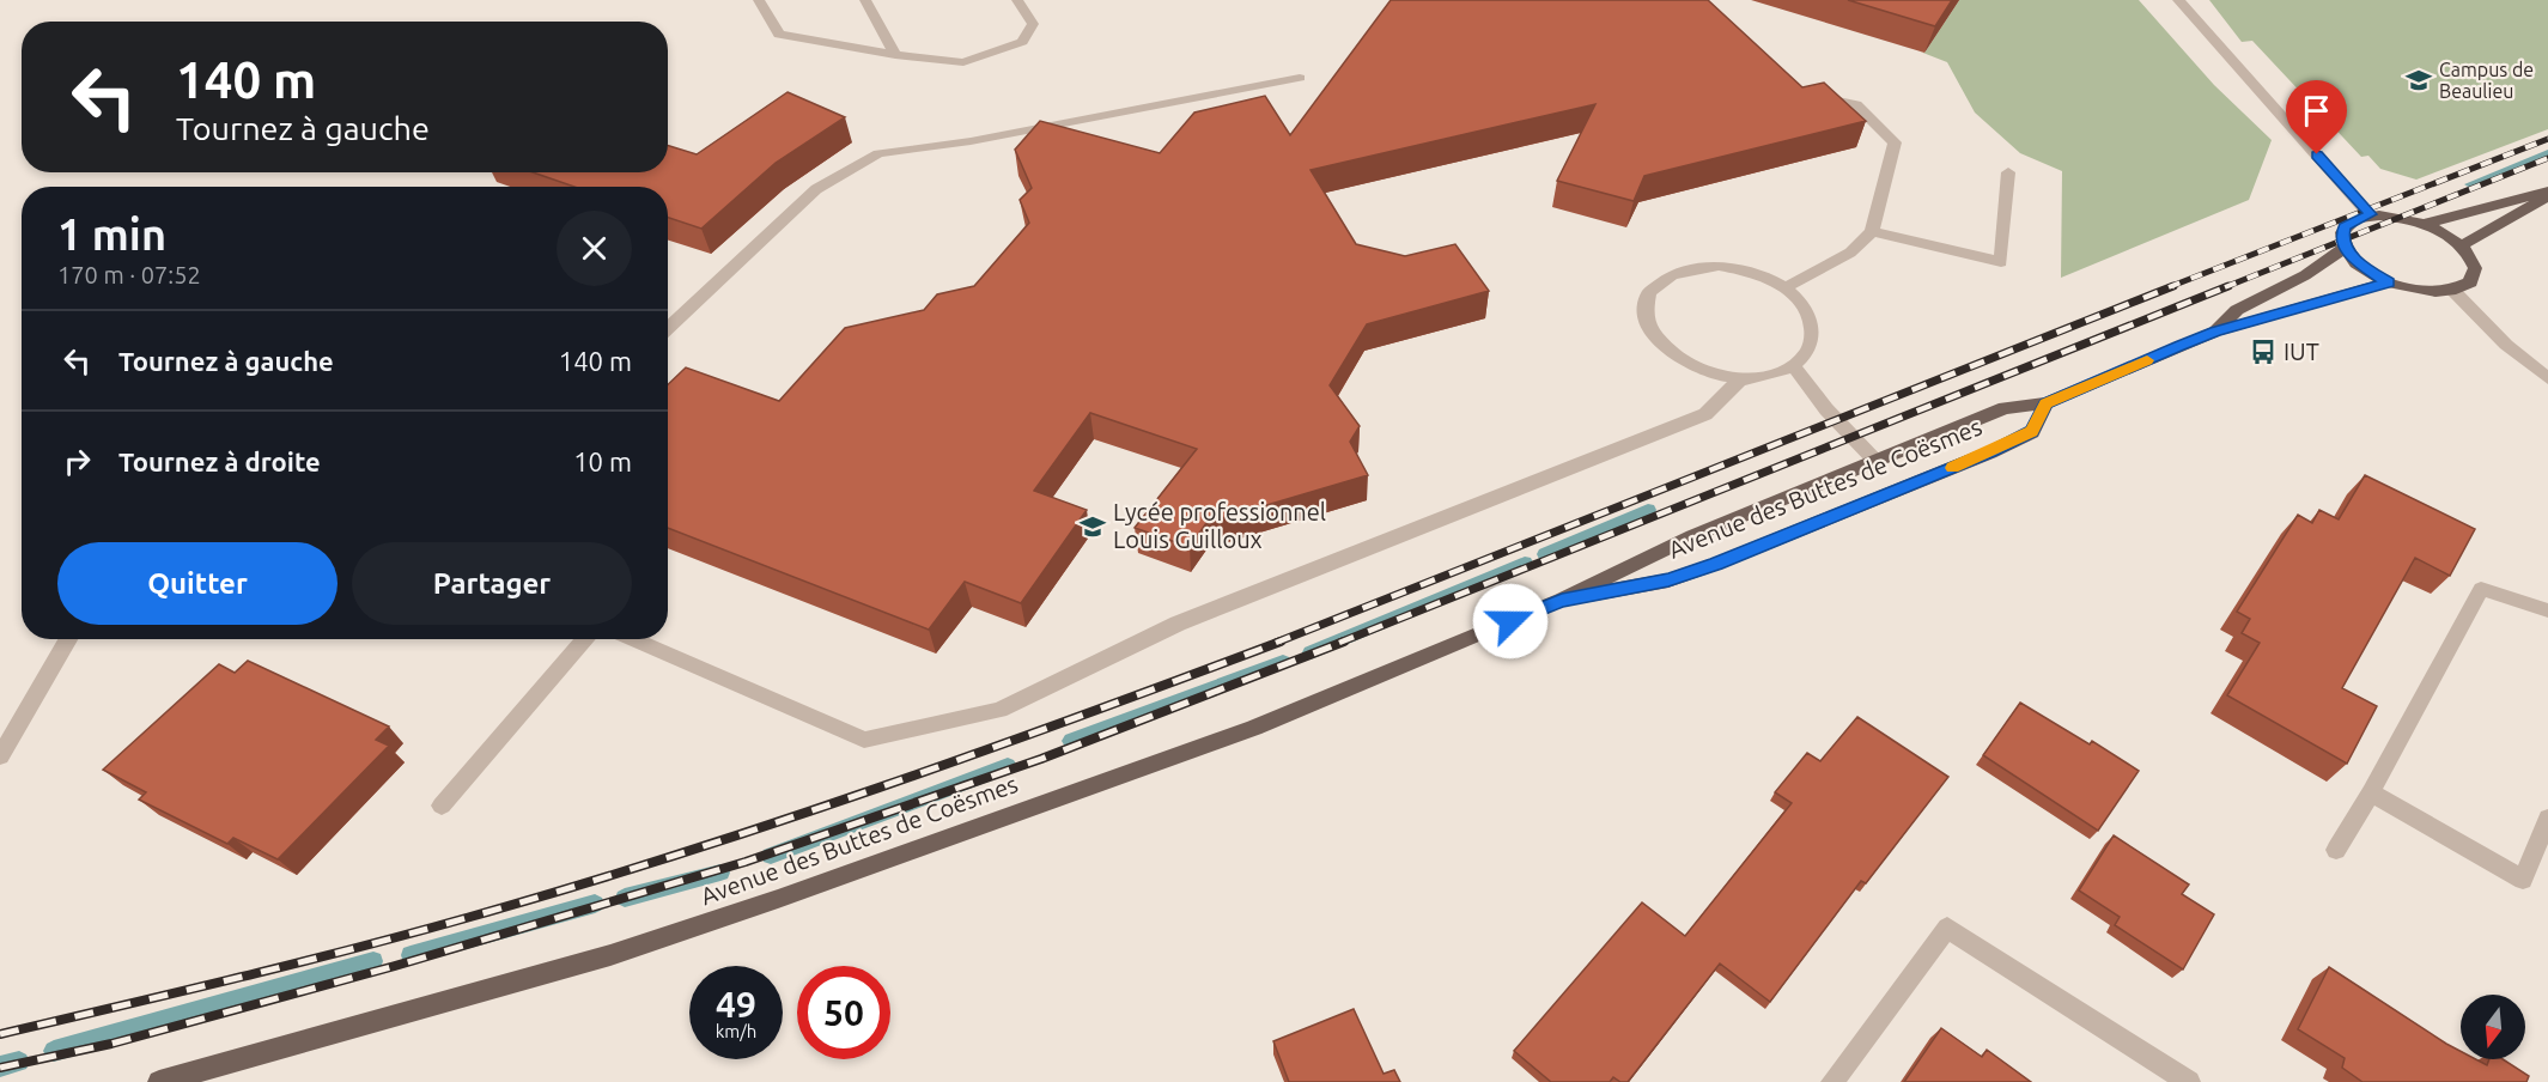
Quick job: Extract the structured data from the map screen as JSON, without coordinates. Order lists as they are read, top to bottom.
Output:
{
  "streets": {
    "main road": ["Avenue des Buttes de Coësmes"]
  },
  "places": {
    "school or university": ["Campus de Beaulieu", "Lycée professionnel Louis Guilloux"],
    "bus stop": ["IUT"]
  },
  "north": "bottom",
  "page": {
    "turn": ["140 m", "Tournez à gauche"],
    "heading": ["1 min", "170 m · 07:52"],
    "list": [
      {
        "name": "Tournez à gauche",
        "value": "140 m"
      },
      {
        "name": "Tournez à droite",
        "value": "10 m"
      }
    ],
    "buttons": ["Quitter", "Partager"],
    "speed": "49 km/h",
    "limit": "50"
  }
}
